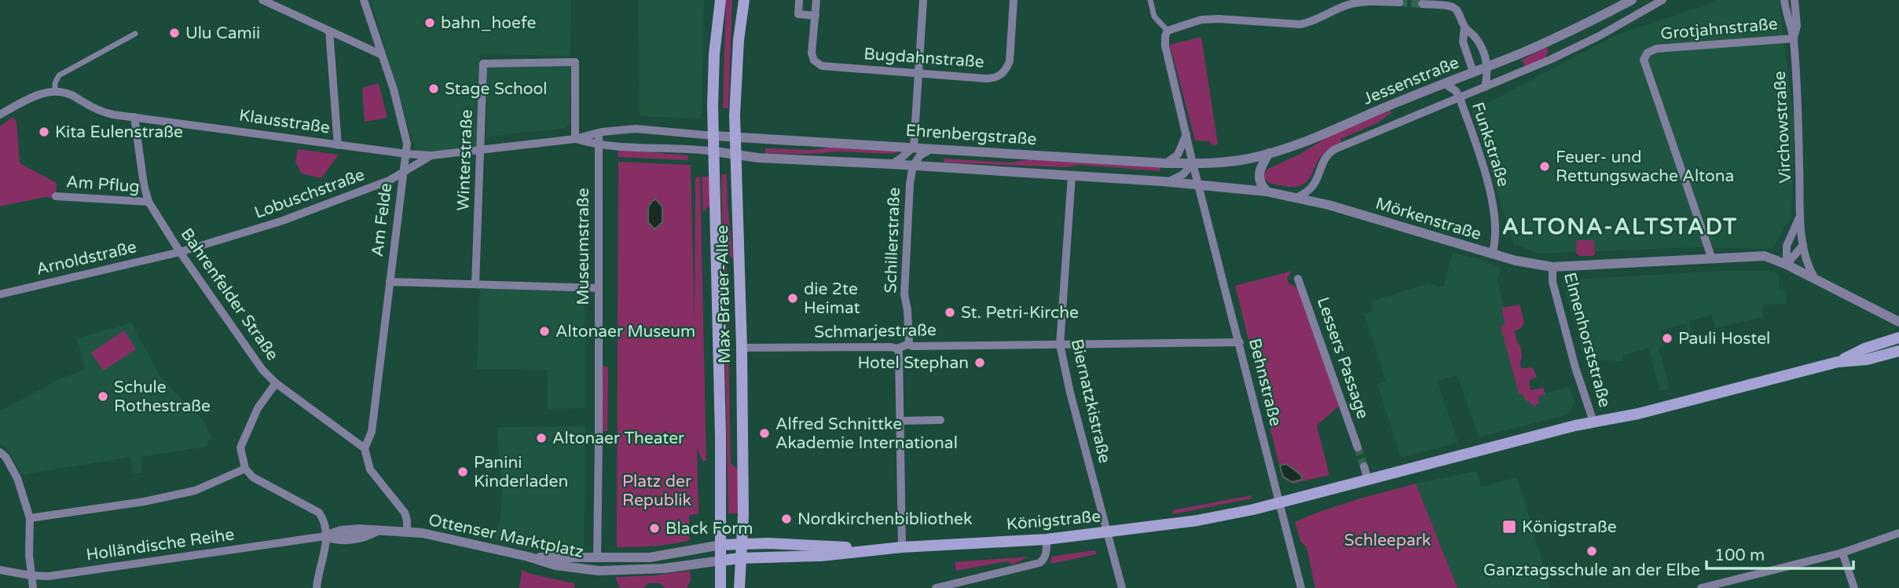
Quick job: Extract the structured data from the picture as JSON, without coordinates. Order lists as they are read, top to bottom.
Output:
{
  "streets": {
    "main road": ["Max-Brauer-Allee", "Königstraße"],
    "street": [
      "Grotjahnstraße",
      "Bugdahnstraße",
      "Jessenstraße",
      "Klausstraße",
      "Virchowstraße",
      "Ehrenbergstraße",
      "Funkstraße",
      "Winterstraße",
      "Am Pflug",
      "Lobuschstraße",
      "Mörkenstraße",
      "Am Felde",
      "Schillerstraße",
      "Museumstraße",
      "Arnoldstraße",
      "Bahrenfelder Straße",
      "Schmarjestraße",
      "Elmenhorststraße",
      "Lessers Passage",
      "Behnstraße",
      "Biernatzkistraße",
      "Ottenser Marktplatz",
      "Holländische Reihe"
    ]
  },
  "crossings": [
    ["Grotjahnstraße", "Virchowstraße"],
    ["Grotjahnstraße", "Mörkenstraße"],
    ["Jessenstraße", "Ehrenbergstraße"],
    ["Jessenstraße", "Funkstraße"],
    ["Jessenstraße", "Mörkenstraße"],
    ["Jessenstraße", "Behnstraße"],
    ["Klausstraße", "Lobuschstraße"],
    ["Klausstraße", "Am Felde"],
    ["Klausstraße", "Bahrenfelder Straße"],
    ["Virchowstraße", "Mörkenstraße"],
    ["Ehrenbergstraße", "Mörkenstraße"],
    ["Ehrenbergstraße", "Schillerstraße"],
    ["Ehrenbergstraße", "Max-Brauer-Allee"],
    ["Ehrenbergstraße", "Behnstraße"],
    ["Ehrenbergstraße", "Biernatzkistraße"],
    ["Funkstraße", "Mörkenstraße"],
    ["Winterstraße", "Lobuschstraße"],
    ["Am Pflug", "Bahrenfelder Straße"],
    ["Lobuschstraße", "Am Felde"],
    ["Lobuschstraße", "Arnoldstraße"],
    ["Lobuschstraße", "Bahrenfelder Straße"],
    ["Mörkenstraße", "Elmenhorststraße"],
    ["Mörkenstraße", "Behnstraße"],
    ["Am Felde", "Bahrenfelder Straße"],
    ["Am Felde", "Ottenser Marktplatz"],
    ["Schillerstraße", "Schmarjestraße"],
    ["Arnoldstraße", "Bahrenfelder Straße"],
    ["Bahrenfelder Straße", "Ottenser Marktplatz"],
    ["Max-Brauer-Allee", "Schmarjestraße"],
    ["Max-Brauer-Allee", "Königstraße"],
    ["Max-Brauer-Allee", "Ottenser Marktplatz"],
    ["Schmarjestraße", "Behnstraße"],
    ["Schmarjestraße", "Biernatzkistraße"],
    ["Elmenhorststraße", "Königstraße"],
    ["Behnstraße", "Königstraße"],
    ["Biernatzkistraße", "Königstraße"],
    ["Ottenser Marktplatz", "Holländische Reihe"]
  ],
  "districts": ["ALTONA-ALTSTADT"],
  "parks": ["Platz der Republik", "Schleepark"],
  "places": {
    "other": [
      "bahn_hoefe",
      "Ulu Camii",
      "Stage School",
      "Kita Eulenstraße",
      "Feuer- und Rettungswache Altona",
      "die 2te Heimat",
      "St. Petri-Kirche",
      "Altonaer Museum",
      "Pauli Hostel",
      "Hotel Stephan",
      "Schule Rothestraße",
      "Alfred Schnittke Akademie International",
      "Altonaer Theater",
      "Panini Kinderladen",
      "Nordkirchenbibliothek",
      "Black Form",
      "Ganztagsschule an der Elbe"
    ],
    "transit": ["Königstraße"]
  },
  "scale_bar": "100 m"
}
